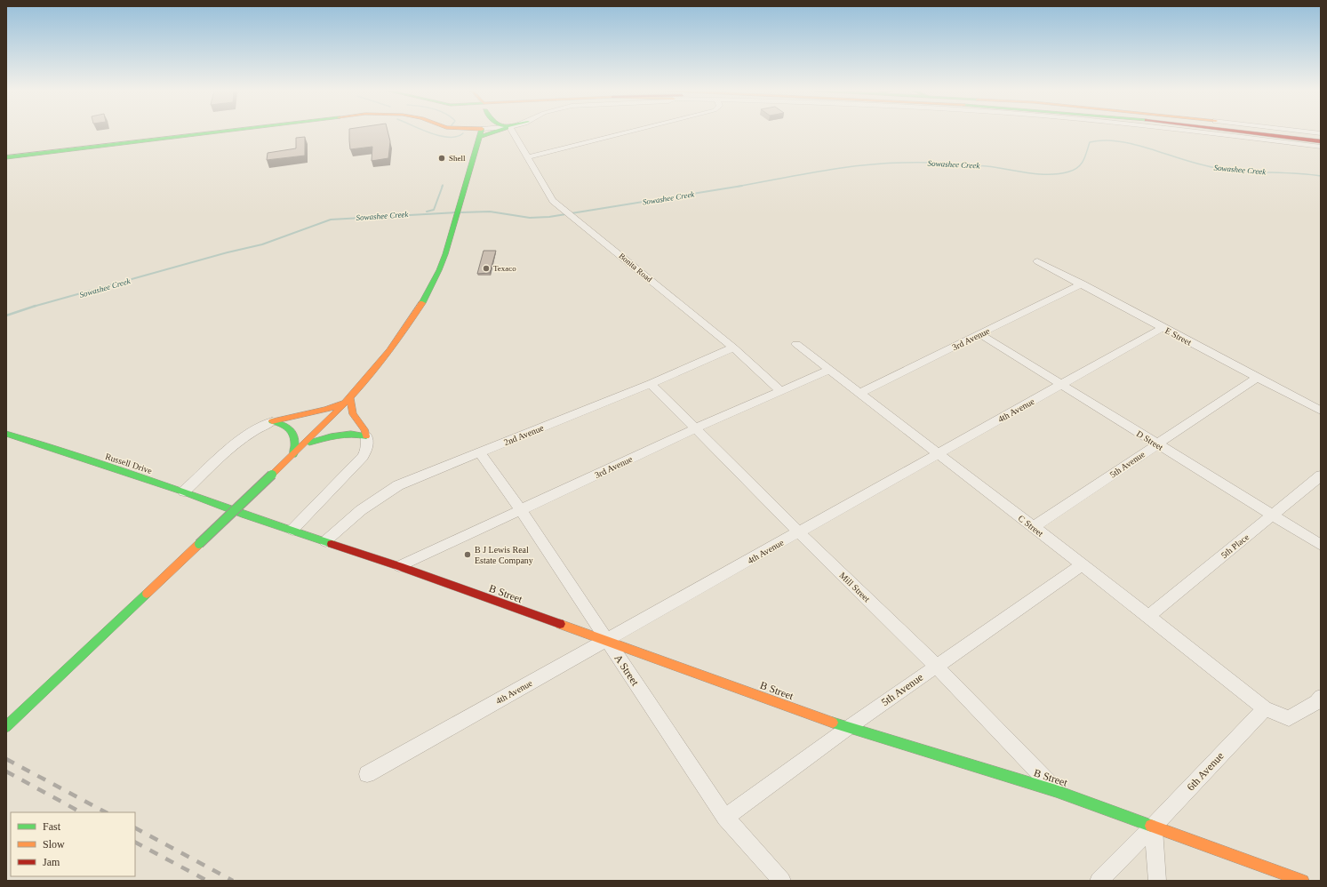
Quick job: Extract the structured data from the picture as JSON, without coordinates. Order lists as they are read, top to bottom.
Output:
{
  "streets": {
    "main road": ["Russell Drive", "B Street"],
    "street": [
      "Bonita Road",
      "E Street",
      "3rd Avenue",
      "4th Avenue",
      "2nd Avenue",
      "D Street",
      "5th Avenue",
      "C Street",
      "5th Place",
      "Mill Street",
      "A Street",
      "6th Avenue"
    ]
  },
  "crossings": [
    ["Bonita Road", "3rd Avenue"],
    ["Bonita Road", "2nd Avenue"],
    ["E Street", "3rd Avenue"],
    ["E Street", "4th Avenue"],
    ["E Street", "5th Avenue"],
    ["3rd Avenue", "D Street"],
    ["3rd Avenue", "C Street"],
    ["3rd Avenue", "Mill Street"],
    ["3rd Avenue", "B Street"],
    ["3rd Avenue", "A Street"],
    ["4th Avenue", "D Street"],
    ["4th Avenue", "C Street"],
    ["4th Avenue", "Mill Street"],
    ["4th Avenue", "B Street"],
    ["4th Avenue", "A Street"],
    ["2nd Avenue", "Mill Street"],
    ["2nd Avenue", "B Street"],
    ["2nd Avenue", "A Street"],
    ["D Street", "5th Avenue"],
    ["D Street", "5th Place"],
    ["Russell Drive", "B Street"],
    ["5th Avenue", "C Street"],
    ["5th Avenue", "Mill Street"],
    ["5th Avenue", "B Street"],
    ["5th Avenue", "A Street"],
    ["C Street", "5th Place"],
    ["C Street", "6th Avenue"],
    ["Mill Street", "B Street"],
    ["B Street", "A Street"],
    ["B Street", "6th Avenue"]
  ],
  "water": ["Sowashee Creek"],
  "places": ["Shell", "Texaco", "B J Lewis Real Estate Company"],
  "legend": ["Fast", "Slow", "Jam"]
}
